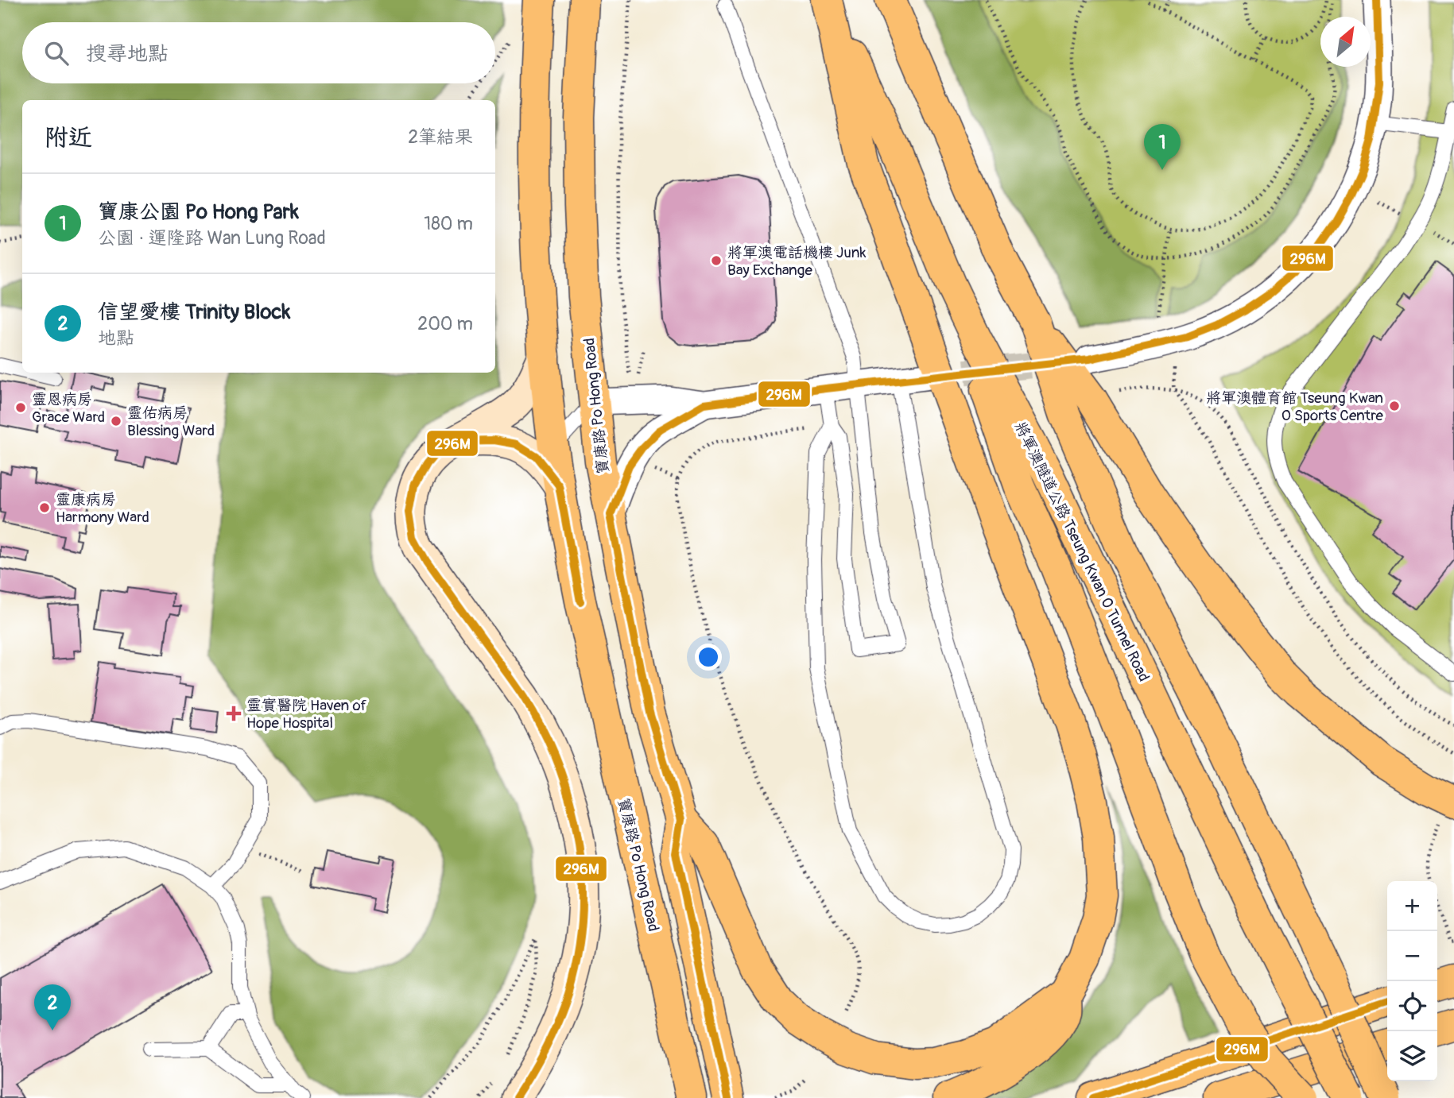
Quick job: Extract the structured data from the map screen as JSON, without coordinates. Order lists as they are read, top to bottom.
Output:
{
  "streets": {
    "main road": ["寶康路 Po Hong Road", "將軍澳隧道公路 Tseung Kwan O Tunnel Road"]
  },
  "places": {
    "other": [
      "將軍澳電話機樓 Junk Bay Exchange",
      "將軍澳體育館 Tseung Kwan O Sports Centre",
      "靈恩病房 Grace Ward",
      "靈佑病房 Blessing Ward",
      "靈康病房 Harmony Ward"
    ],
    "health": ["靈實醫院 Haven of Hope Hospital"]
  },
  "lines": ["transit line 296M"],
  "north": "top right",
  "page": {
    "search": "搜尋地點",
    "heading": ["附近", "2筆結果"],
    "pins": ["1", "2"],
    "list": [
      {
        "mark": "1",
        "name": "寶康公園 Po Hong Park",
        "note": "公園 · 運隆路 Wan Lung Road",
        "value": "180 m"
      },
      {
        "mark": "2",
        "name": "信望愛樓 Trinity Block",
        "note": "地點",
        "value": "200 m"
      }
    ],
    "map_buttons": ["+", "−"]
  }
}
